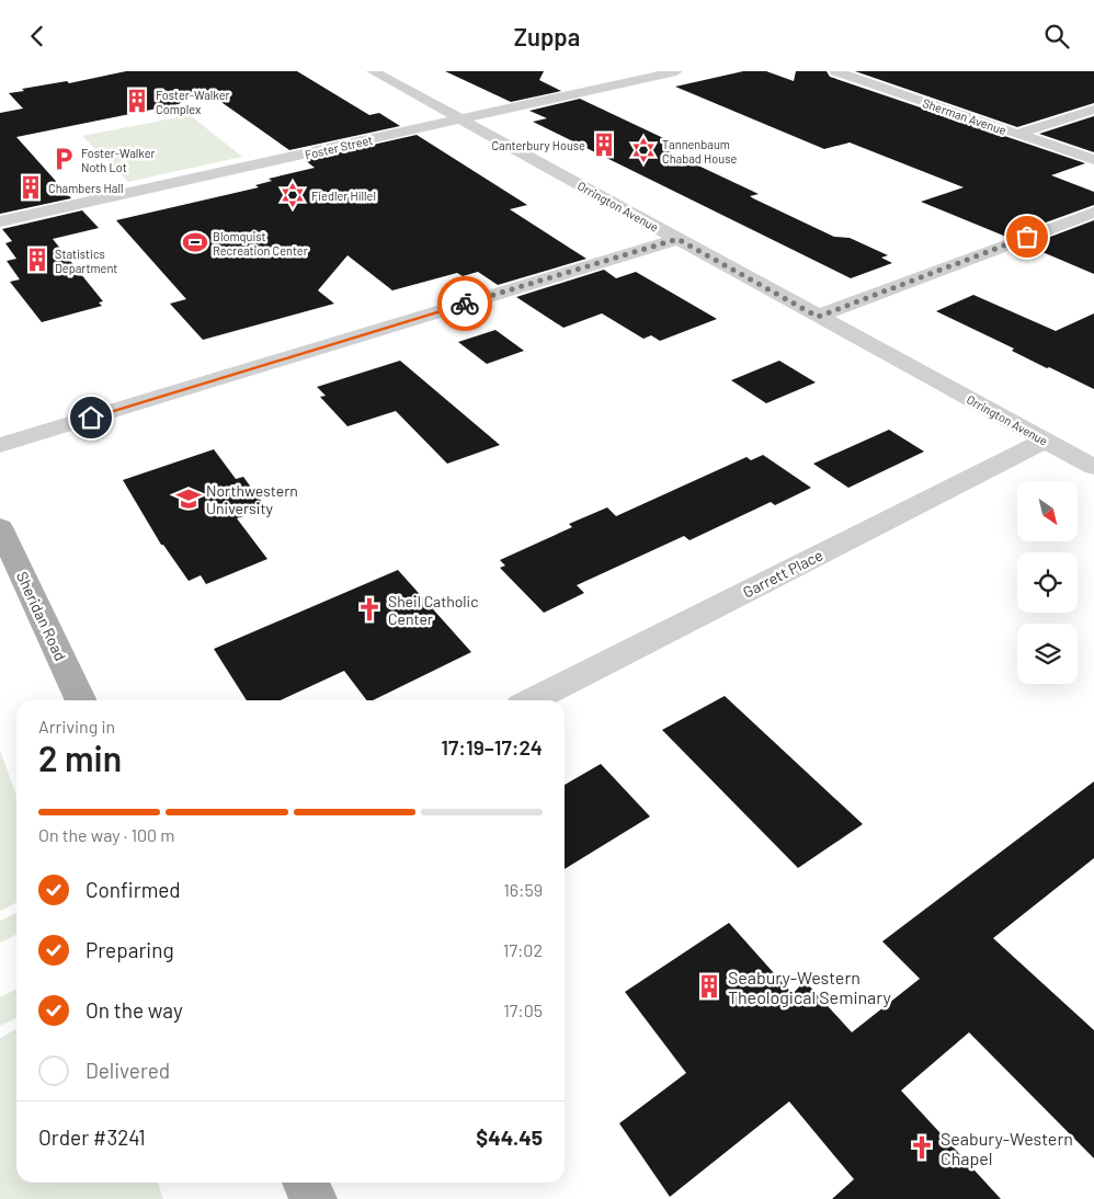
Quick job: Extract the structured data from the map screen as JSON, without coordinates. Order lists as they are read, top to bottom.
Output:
{
  "streets": {
    "main road": ["Sheridan Road"],
    "street": [
      "Sherman Avenue",
      "Foster Street",
      "Orrington Avenue",
      "Garrett Place"
    ]
  },
  "crossings": [
    ["Foster Street", "Orrington Avenue"],
    ["Orrington Avenue", "Garrett Place"]
  ],
  "places": {
    "building": [
      "Foster-Walker Complex",
      "Canterbury House",
      "Chambers Hall",
      "Statistics Department",
      "Seabury-Western Theological Seminary"
    ],
    "synagogue": ["Tannenbaum Chabad House", "Fiedler Hillel"],
    "parking": ["Foster-Walker Noth Lot"],
    "sports": ["Blomquist Recreation Center"],
    "school or university": ["Northwestern University"],
    "church": ["Sheil Catholic Center", "Seabury-Western Chapel"]
  },
  "north": "bottom right",
  "page": {
    "header": "Zuppa",
    "heading": ["2 min", "Arriving in", "17:19–17:24"],
    "panel": ["Order #3241", "$44.45"],
    "bar": "On the way · 100 m",
    "list": [
      ["Confirmed", "16:59"],
      ["Preparing", "17:02"],
      ["On the way", "17:05"],
      "Delivered"
    ]
  }
}
